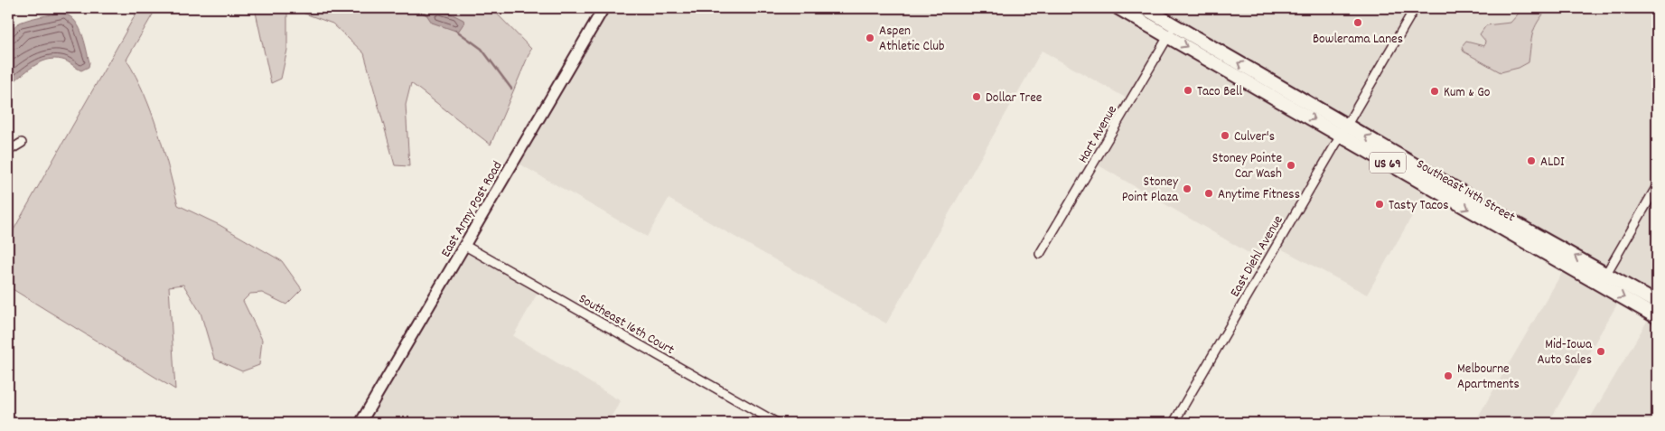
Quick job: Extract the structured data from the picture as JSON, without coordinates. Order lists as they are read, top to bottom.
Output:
{
  "streets": {
    "main road": ["US 69", "Southeast 14th Street", "East Army Post Road"],
    "street": ["Hart Avenue", "East Diehl Avenue", "Southeast 16th Court"]
  },
  "crossings": [
    ["Hart Avenue", "Southeast 14th Street"],
    ["Southeast 14th Street", "East Diehl Avenue"],
    ["East Army Post Road", "Southeast 16th Court"]
  ],
  "places": [
    "Bowlerama Lanes",
    "Aspen Athletic Club",
    "Taco Bell",
    "Kum & Go",
    "Dollar Tree",
    "Culver's",
    "ALDI",
    "Stoney Pointe Car Wash",
    "Stoney Point Plaza",
    "Anytime Fitness",
    "Tasty Tacos",
    "Mid-Iowa Auto Sales",
    "Melbourne Apartments"
  ]
}
